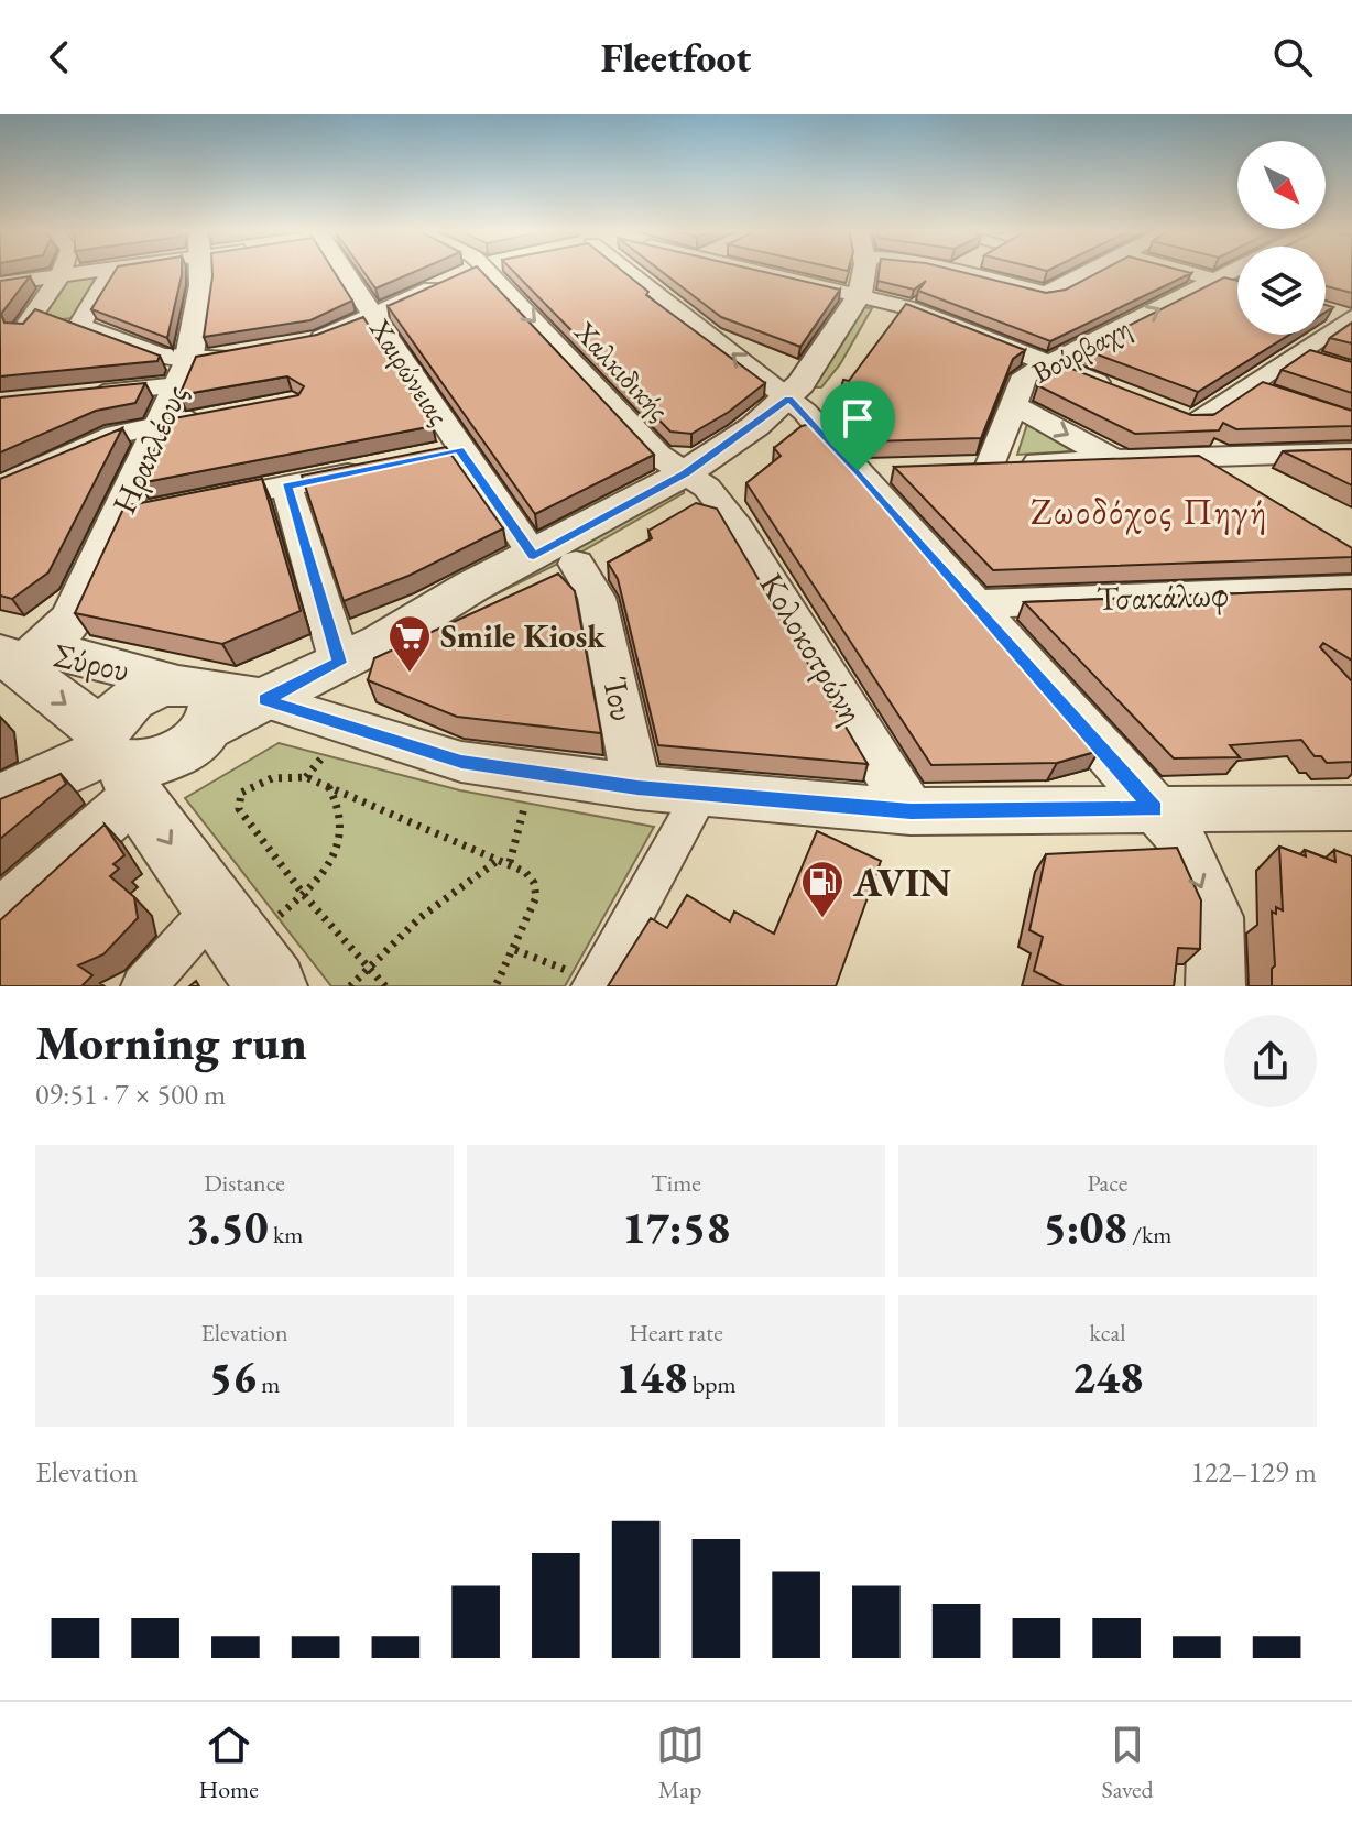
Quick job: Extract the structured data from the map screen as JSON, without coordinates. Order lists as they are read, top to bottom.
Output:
{
  "streets": {
    "street": [
      "Βούρβαχη",
      "Χαλκιδικής",
      "Χαιρώνειας",
      "Ηρακλέους",
      "Τσακάλωφ",
      "Κολοκοτρώνη",
      "Σύρου",
      "Ίου"
    ]
  },
  "crossings": [
    ["Χαλκιδικής", "Κολοκοτρώνη"],
    ["Χαιρώνειας", "Ίου"],
    ["Ηρακλέους", "Σύρου"]
  ],
  "districts": ["Ζωοδόχος Πηγή"],
  "places": {
    "supermarket": ["Smile Kiosk"],
    "fuel station": ["AVIN"]
  },
  "north": "bottom right",
  "page": {
    "header": "Fleetfoot",
    "heading": ["Morning run", "09:51 · 7 × 500 m"],
    "stats": [
      ["Distance", "3.50 km"],
      ["Time", "17:58"],
      ["Pace", "5:08 /km"],
      ["Elevation", "56 m"],
      ["Heart rate", "148 bpm"],
      ["kcal", "248"]
    ],
    "chart": ["Elevation", "122–129 m"],
    "tabs": ["Home", "Map", "Saved"]
  }
}
